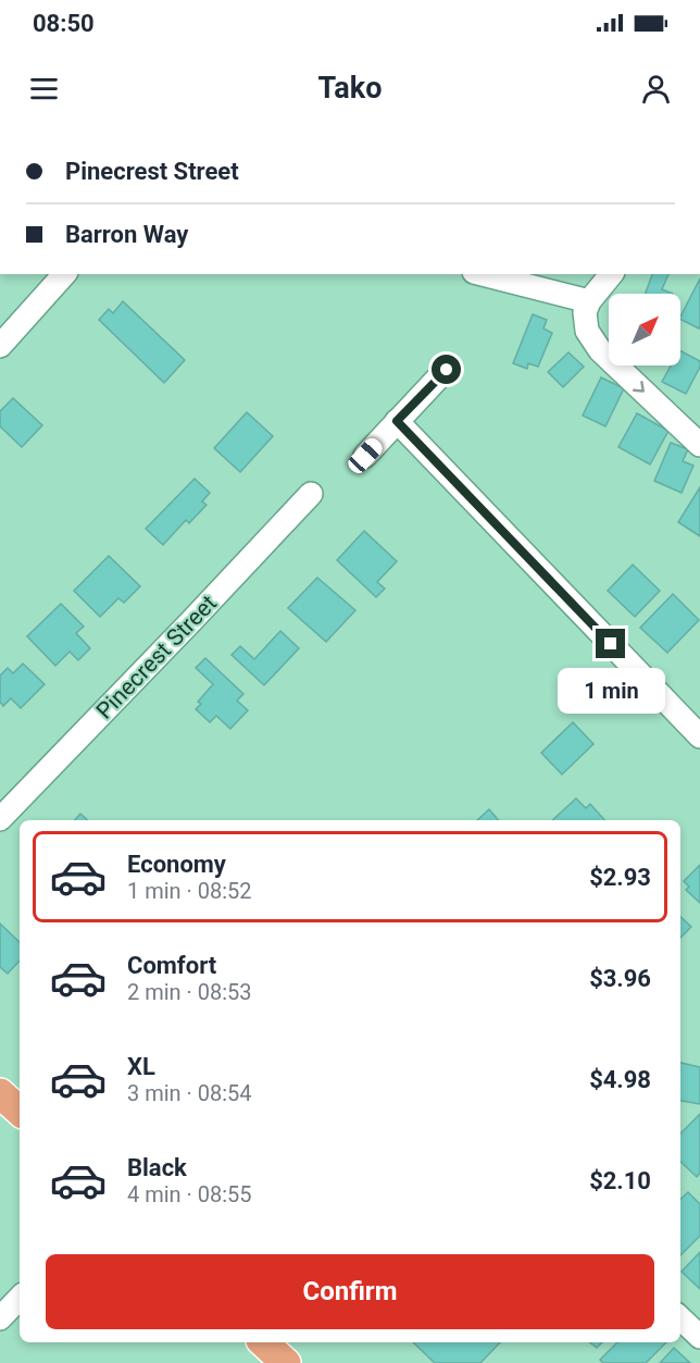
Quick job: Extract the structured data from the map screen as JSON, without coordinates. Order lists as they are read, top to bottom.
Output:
{
  "streets": {
    "street": ["Pinecrest Street"]
  },
  "north": "top right",
  "page": {
    "status": "08:50",
    "header": "Tako",
    "banner": ["Pinecrest Street", "Barron Way"],
    "bubble": "1 min",
    "list": [
      {
        "name": "Economy",
        "note": "1 min · 08:52",
        "value": "$2.93"
      },
      {
        "name": "Comfort",
        "note": "2 min · 08:53",
        "value": "$3.96"
      },
      {
        "name": "XL",
        "note": "3 min · 08:54",
        "value": "$4.98"
      },
      {
        "name": "Black",
        "note": "4 min · 08:55",
        "value": "$2.10"
      }
    ],
    "buttons": "Confirm"
  }
}
